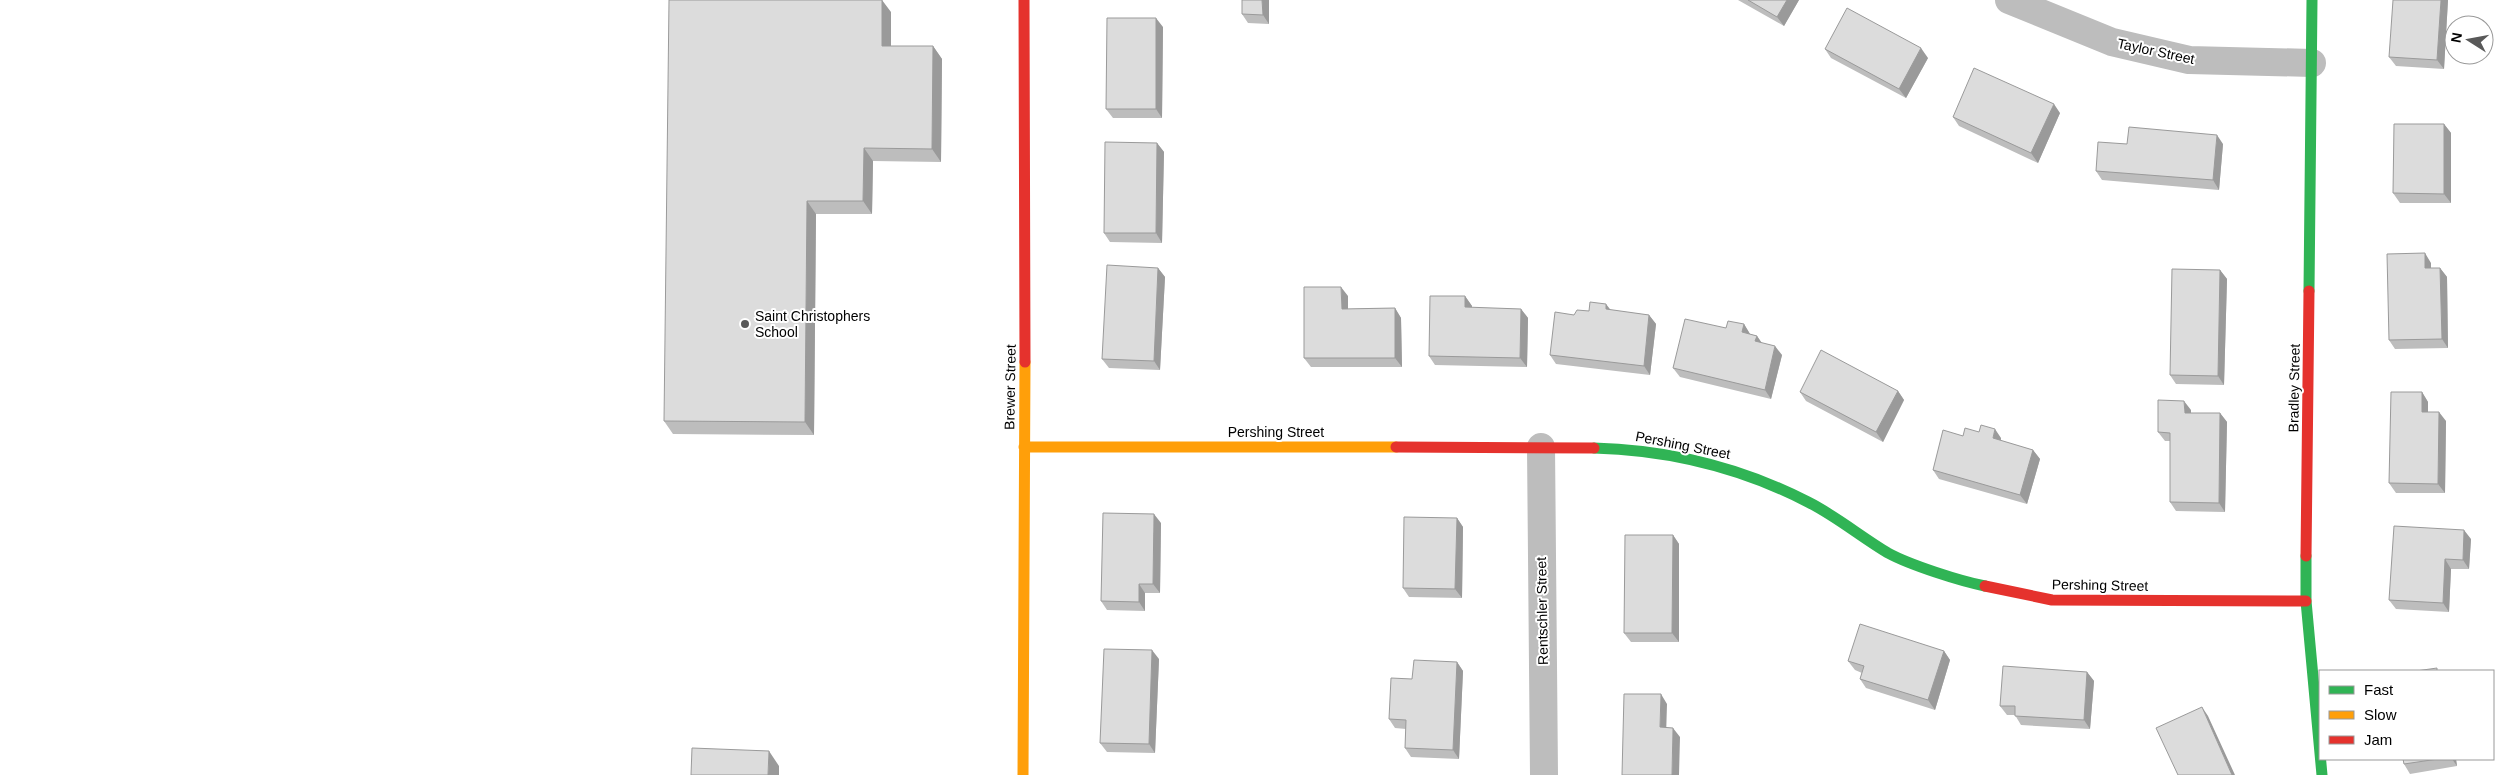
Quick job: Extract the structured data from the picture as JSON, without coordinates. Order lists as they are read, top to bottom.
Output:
{
  "streets": {
    "street": [
      "Taylor Street",
      "Brewer Street",
      "Bradley Street",
      "Pershing Street",
      "Rentschler Street"
    ]
  },
  "crossings": [
    ["Taylor Street", "Bradley Street"],
    ["Brewer Street", "Pershing Street"],
    ["Bradley Street", "Pershing Street"],
    ["Pershing Street", "Rentschler Street"]
  ],
  "places": ["Saint Christophers School"],
  "legend": ["Fast", "Slow", "Jam"],
  "north": "left"
}
